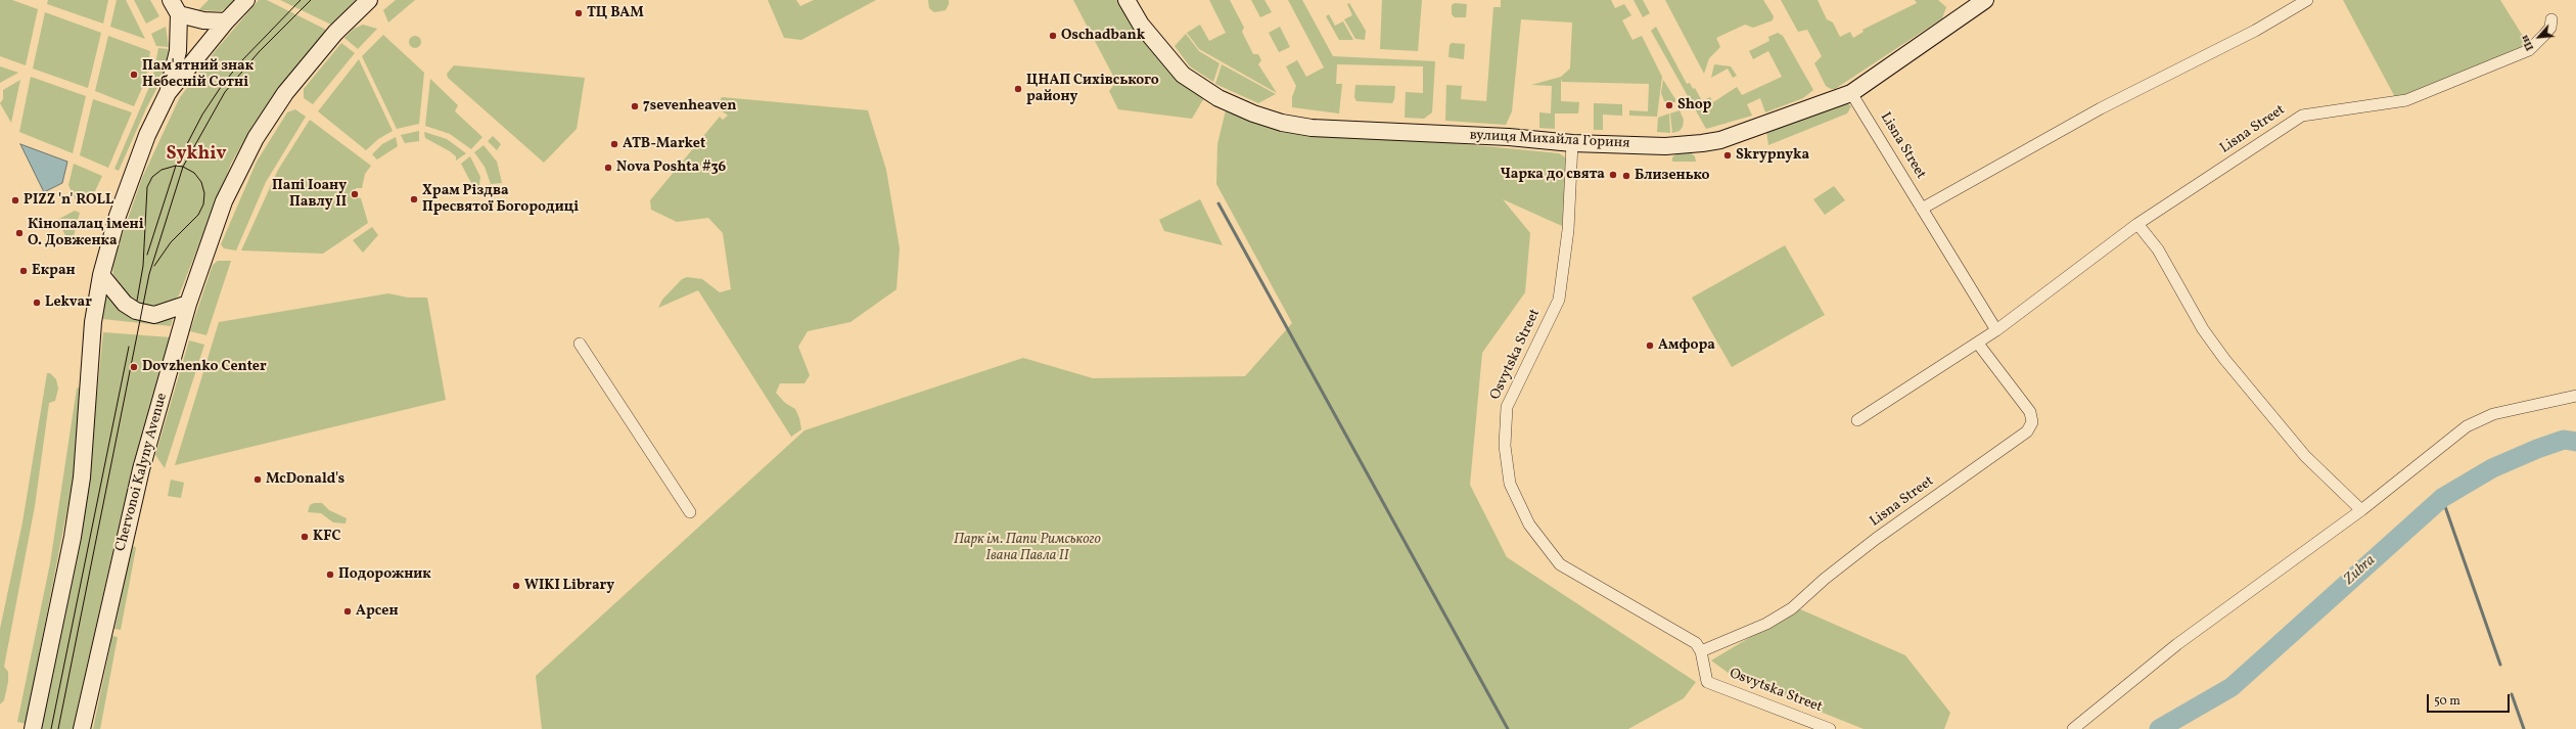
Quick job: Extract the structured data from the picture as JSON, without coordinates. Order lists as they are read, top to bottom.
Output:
{
  "streets": {
    "main road": ["вулиця Михайла Гориня", "Chervonoi Kalyny Avenue"],
    "street": ["Lisna Street", "Osvytska Street"]
  },
  "crossings": [
    ["Lisna Street", "вулиця Михайла Гориня"],
    ["Lisna Street", "Osvytska Street"],
    ["вулиця Михайла Гориня", "Osvytska Street"]
  ],
  "districts": ["Sykhiv"],
  "water": ["Zubra"],
  "parks": ["Парк ім. Папи Римського Івана Павла ІІ"],
  "places": [
    "ТЦ ВАМ",
    "Oschadbank",
    "Пам'ятний знак Небесній Сотні",
    "ЦНАП Сихівського району",
    "Shop",
    "7sevenheaven",
    "ATB-Market",
    "Skrypnyka",
    "Nova Poshta #36",
    "Чарка до свята",
    "Близенько",
    "Папі Іоану Павлу II",
    "Храм Різдва Пресвятої Богородиці",
    "PIZZ 'n' ROLL",
    "Кінопалац імені О. Довженка",
    "Екран",
    "Lekvar",
    "Амфора",
    "Dovzhenko Center",
    "McDonald's",
    "KFC",
    "Подорожник",
    "WIKI Library",
    "Арсен"
  ],
  "scale_bar": "50 m",
  "north": "bottom left"
}
